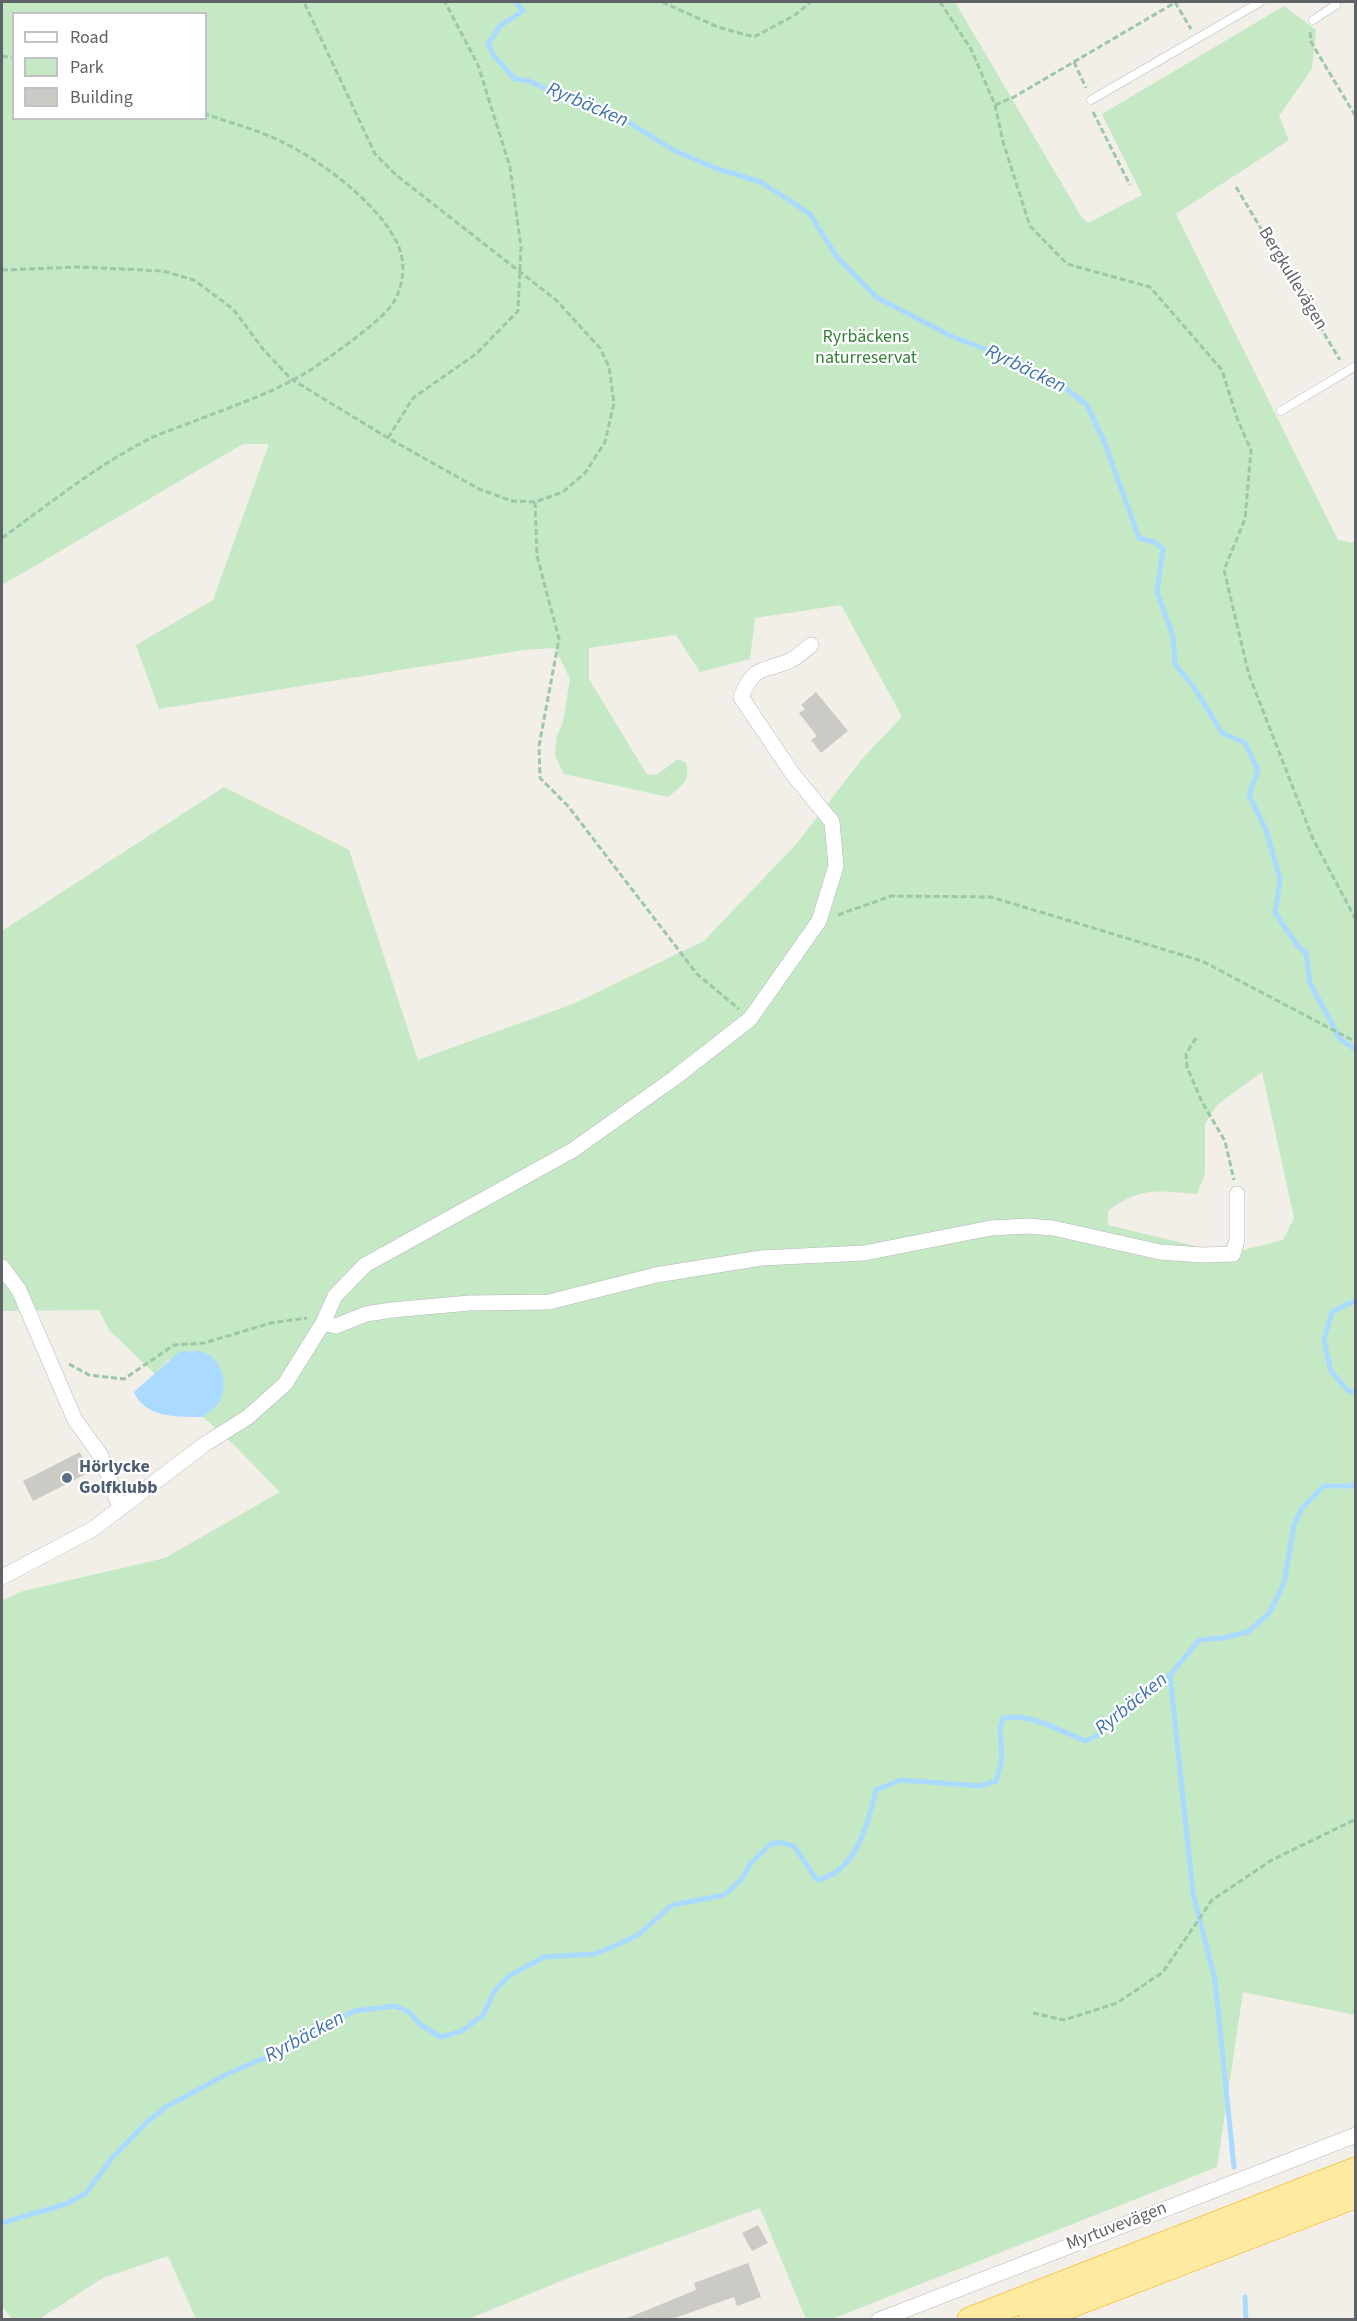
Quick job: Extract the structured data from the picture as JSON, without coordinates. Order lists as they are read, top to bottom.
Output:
{
  "streets": {
    "street": ["Myrtuvevägen"],
    "path": ["Bergkullevägen"]
  },
  "water": ["Ryrbäcken"],
  "parks": ["Ryrbäckens naturreservat"],
  "places": ["Hörlycke Golfklubb"],
  "legend": ["Road", "Park", "Building"]
}
